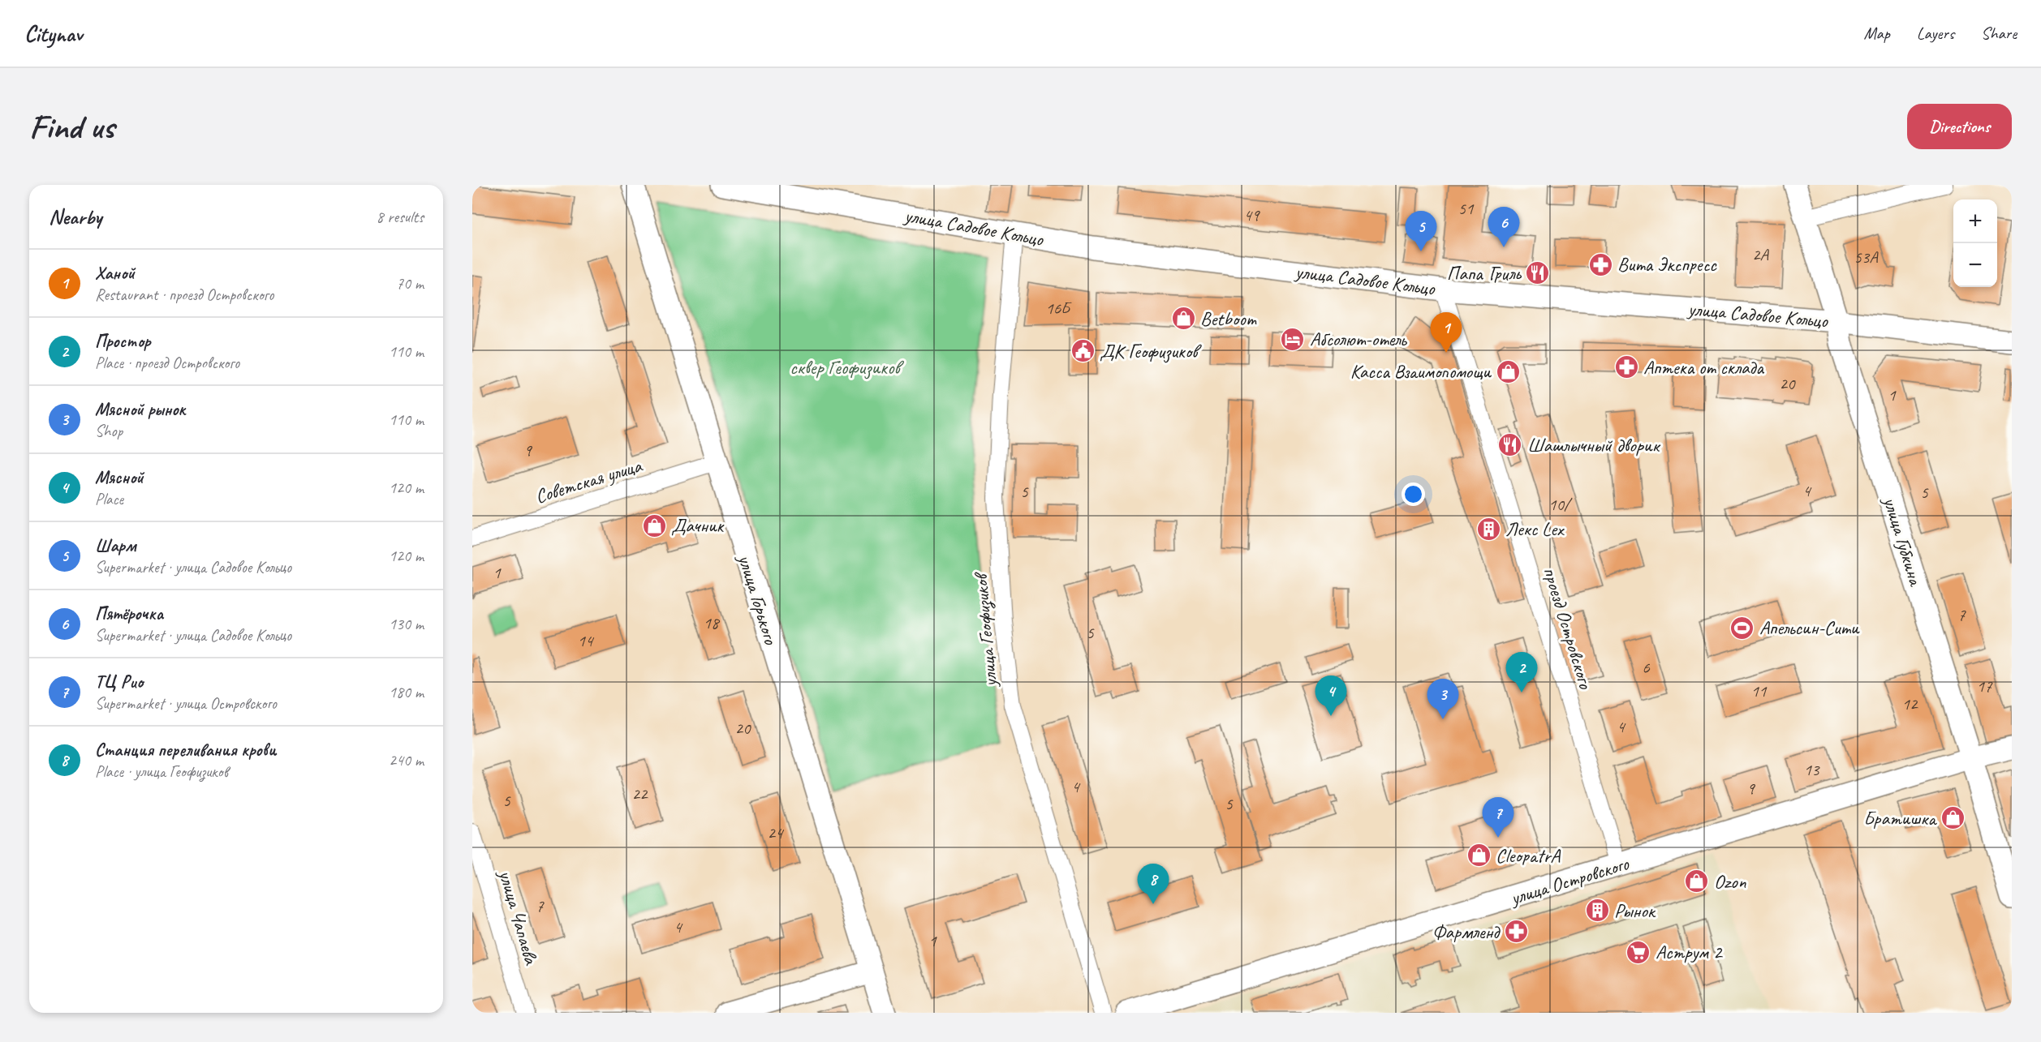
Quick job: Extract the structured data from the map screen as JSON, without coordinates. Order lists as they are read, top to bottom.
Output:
{
  "streets": {
    "street": [
      "улица Садовое Кольцо",
      "Советская улица",
      "улица Губкина",
      "улица Горького",
      "проезд Островского",
      "улица Геофизиков",
      "улица Островского",
      "улица Чапаева"
    ]
  },
  "crossings": [
    ["улица Садовое Кольцо", "улица Губкина"],
    ["улица Садовое Кольцо", "проезд Островского"],
    ["улица Садовое Кольцо", "улица Геофизиков"],
    ["Советская улица", "улица Горького"],
    ["улица Губкина", "улица Островского"],
    ["проезд Островского", "улица Островского"]
  ],
  "parks": ["cквер Геофизиков"],
  "places": {
    "pharmacy": ["Вита Экспресс", "Аптека от склада", "Фармленд"],
    "restaurant": ["Папа Гриль", "Шашлычный дворик"],
    "shop": [
      "Betboom",
      "Касса Взаимопомощи",
      "Дачник",
      "Братишка",
      "CleopatrA",
      "Ozon"
    ],
    "hotel": ["Абсолют-отель"],
    "public building": ["ДК Геофизиков"],
    "building": ["Лекс Lex", "Рынок"],
    "sports": ["Апельсин-Сити"],
    "supermarket": ["Аструм 2"]
  },
  "house_numbers": [
    "51",
    "49",
    "2А",
    "53А",
    "16Б",
    "20",
    "1",
    "9",
    "4",
    "5",
    "5",
    "10/",
    "1",
    "7",
    "18",
    "5",
    "14",
    "6",
    "17",
    "11",
    "12",
    "4",
    "20",
    "13",
    "4",
    "9",
    "22",
    "5",
    "5",
    "24",
    "7",
    "4",
    "1"
  ],
  "page": {
    "header": "Citynav",
    "nav": ["Map", "Layers", "Share"],
    "buttons": "Directions",
    "title": "Find us",
    "heading": ["Nearby", "8 results"],
    "map_buttons": ["+", "−"],
    "pins": [
      "6",
      "5",
      "1",
      "2",
      "4",
      "3",
      "7",
      "8"
    ],
    "list": [
      {
        "mark": "1",
        "name": "Ханой",
        "note": "Restaurant · проезд Островского",
        "value": "70 m"
      },
      {
        "mark": "2",
        "name": "Простор",
        "note": "Place · проезд Островского",
        "value": "110 m"
      },
      {
        "mark": "3",
        "name": "Мясной рынок",
        "note": "Shop",
        "value": "110 m"
      },
      {
        "mark": "4",
        "name": "Мясной",
        "note": "Place",
        "value": "120 m"
      },
      {
        "mark": "5",
        "name": "Шарм",
        "note": "Supermarket · улица Садовое Кольцо",
        "value": "120 m"
      },
      {
        "mark": "6",
        "name": "Пятёрочка",
        "note": "Supermarket · улица Садовое Кольцо",
        "value": "130 m"
      },
      {
        "mark": "7",
        "name": "ТЦ Рио",
        "note": "Supermarket · улица Островского",
        "value": "180 m"
      },
      {
        "mark": "8",
        "name": "Станция переливания крови",
        "note": "Place · улица Геофизиков",
        "value": "240 m"
      }
    ]
  }
}
